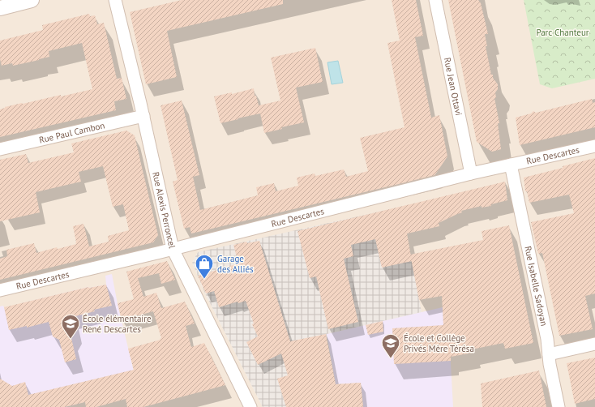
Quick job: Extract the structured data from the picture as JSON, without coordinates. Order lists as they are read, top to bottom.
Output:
{
  "streets": {
    "street": [
      "Rue Jean Ottavi",
      "Rue Paul Cambon",
      "Rue Descartes",
      "Rue Alexis Perroncel",
      "Rue Isabelle Sadoyan"
    ]
  },
  "crossings": [
    ["Rue Jean Ottavi", "Rue Descartes"],
    ["Rue Paul Cambon", "Rue Alexis Perroncel"],
    ["Rue Descartes", "Rue Alexis Perroncel"],
    ["Rue Descartes", "Rue Isabelle Sadoyan"]
  ],
  "parks": ["Parc Chanteur"],
  "places": {
    "shop": ["Garage des Alliés"],
    "school or university": ["École élémentaire René Descartes", "École et Collège Privés Mère Térésa"]
  }
}
